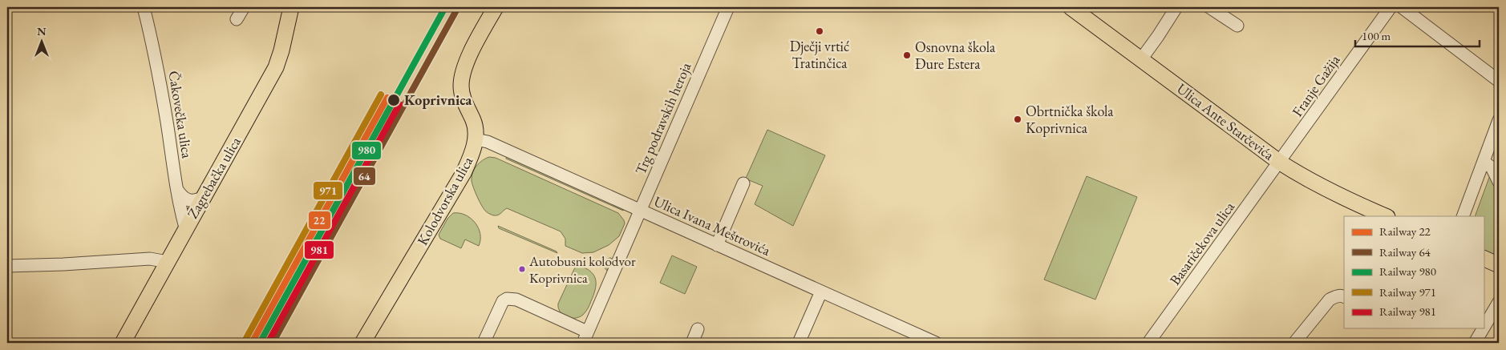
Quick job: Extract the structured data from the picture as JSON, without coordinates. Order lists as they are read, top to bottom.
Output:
{
  "streets": {
    "main road": ["Ulica Ante Starčevića", "Zagrebačka ulica", "Kolodvorska ulica"],
    "street": [
      "Franje Gažija",
      "Čakovečka ulica",
      "Trg podravskih heroja",
      "Ulica Ivana Meštrovića",
      "Basaričekova ulica"
    ]
  },
  "crossings": [
    ["Franje Gažija", "Ulica Ante Starčevića"],
    ["Franje Gažija", "Basaričekova ulica"],
    ["Čakovečka ulica", "Zagrebačka ulica"],
    ["Trg podravskih heroja", "Ulica Ivana Meštrovića"],
    ["Ulica Ante Starčevića", "Basaričekova ulica"],
    ["Kolodvorska ulica", "Ulica Ivana Meštrovića"]
  ],
  "places": [
    "Dječji vrtić Tratinčica",
    "Osnovna škola Đure Estera",
    "Koprivnica",
    "Obrtnička škola Koprivnica",
    "Autobusni kolodvor Koprivnica"
  ],
  "lines": [
    "rail line 64",
    "rail line 980",
    "rail line 971",
    "rail line 22",
    "rail line 981"
  ],
  "legend": [
    "Railway 22",
    "Railway 64",
    "Railway 980",
    "Railway 971",
    "Railway 981"
  ],
  "scale_bar": "100 m",
  "north": "top"
}
